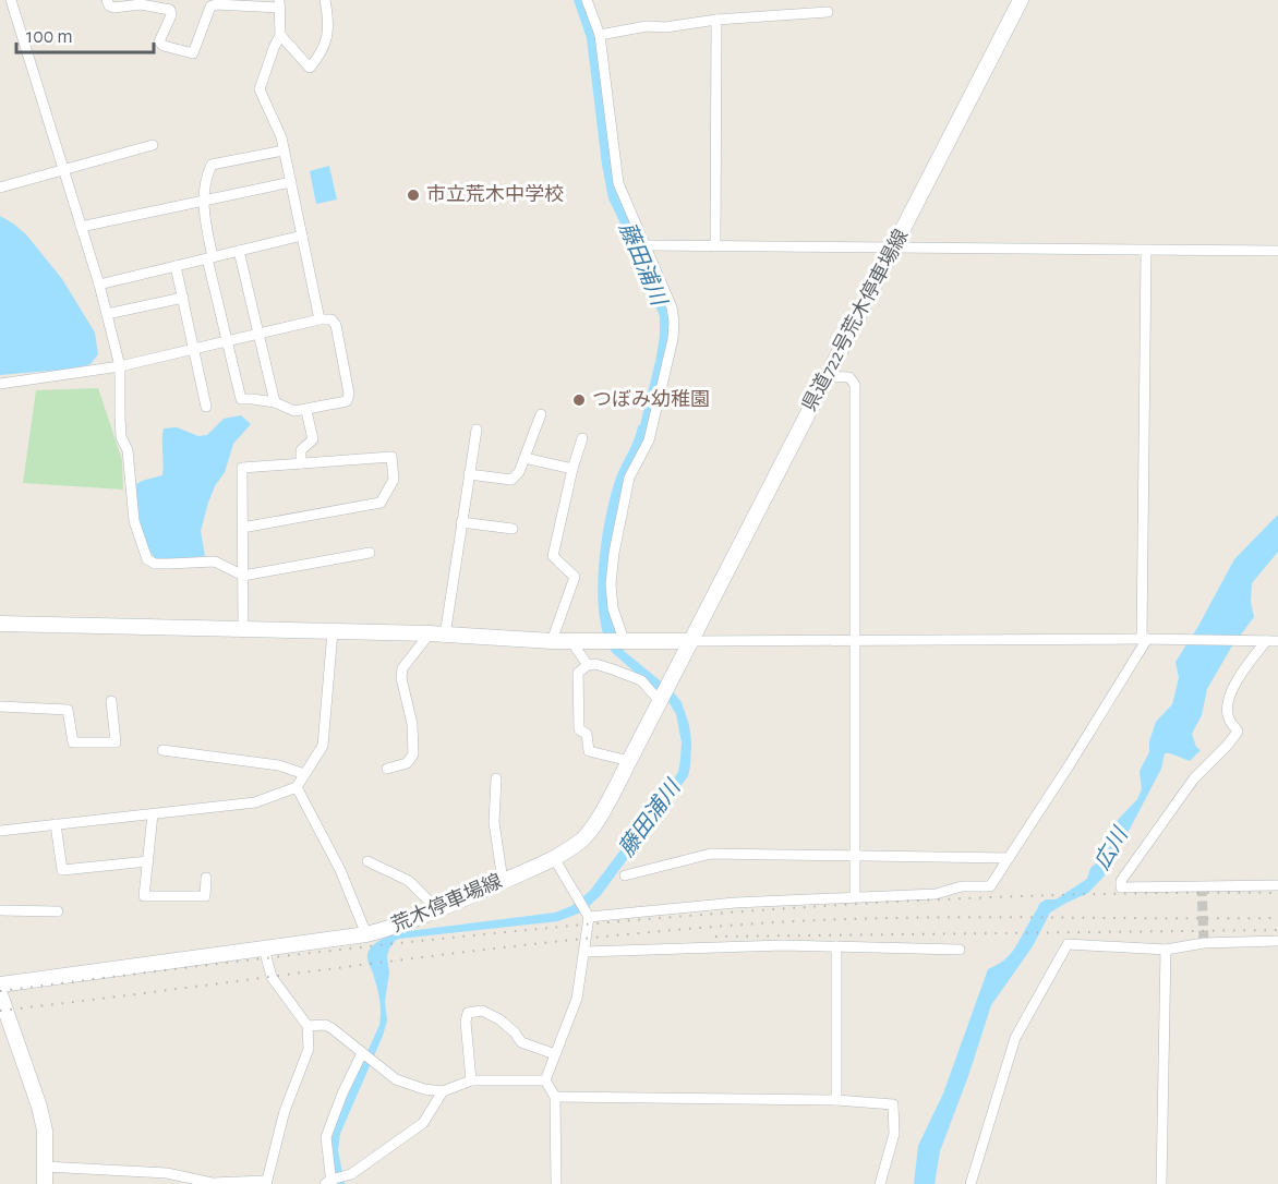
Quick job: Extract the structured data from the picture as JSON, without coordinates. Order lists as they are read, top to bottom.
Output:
{
  "streets": {
    "main road": ["県道722号荒木停車場線", "荒木停車場線"]
  },
  "crossings": [
    ["県道722号荒木停車場線", "荒木停車場線"]
  ],
  "water": ["藤田浦川", "広川"],
  "places": ["市立荒木中学校", "つぼみ幼稚園"],
  "scale_bar": "100 m"
}
